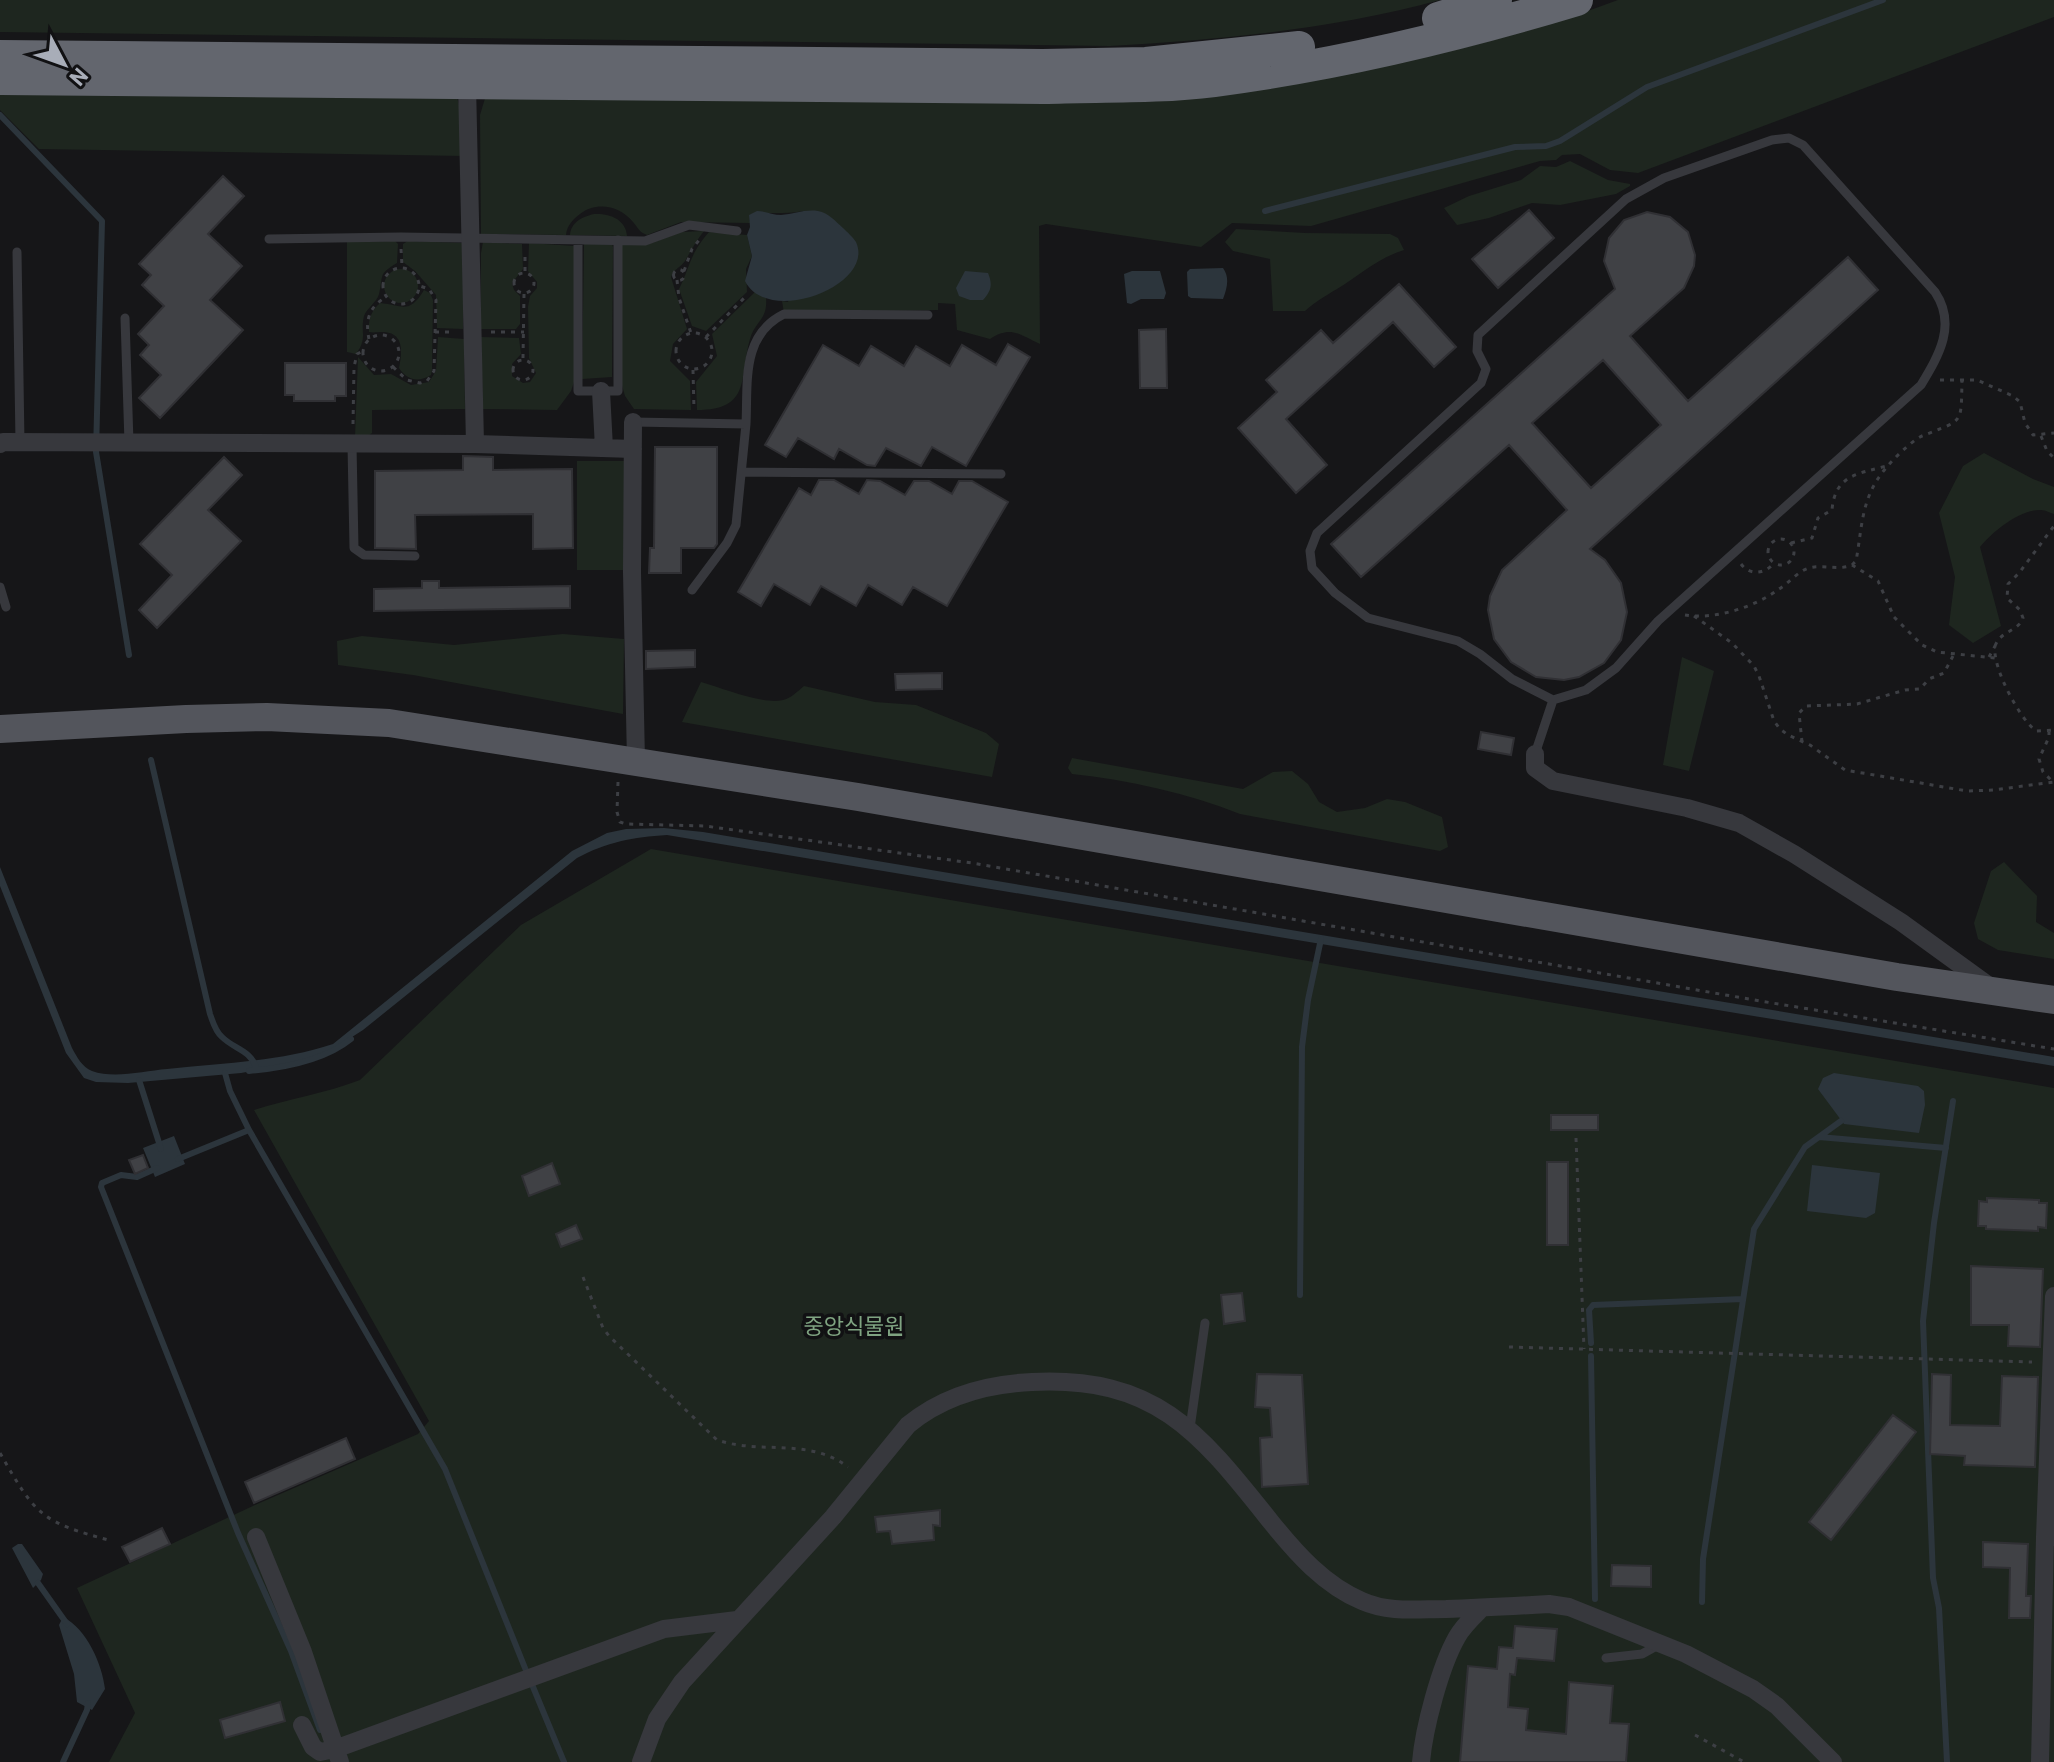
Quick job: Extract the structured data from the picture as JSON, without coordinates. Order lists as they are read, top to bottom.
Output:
{
  "parks": ["중앙식물원"],
  "north": "bottom right"
}
